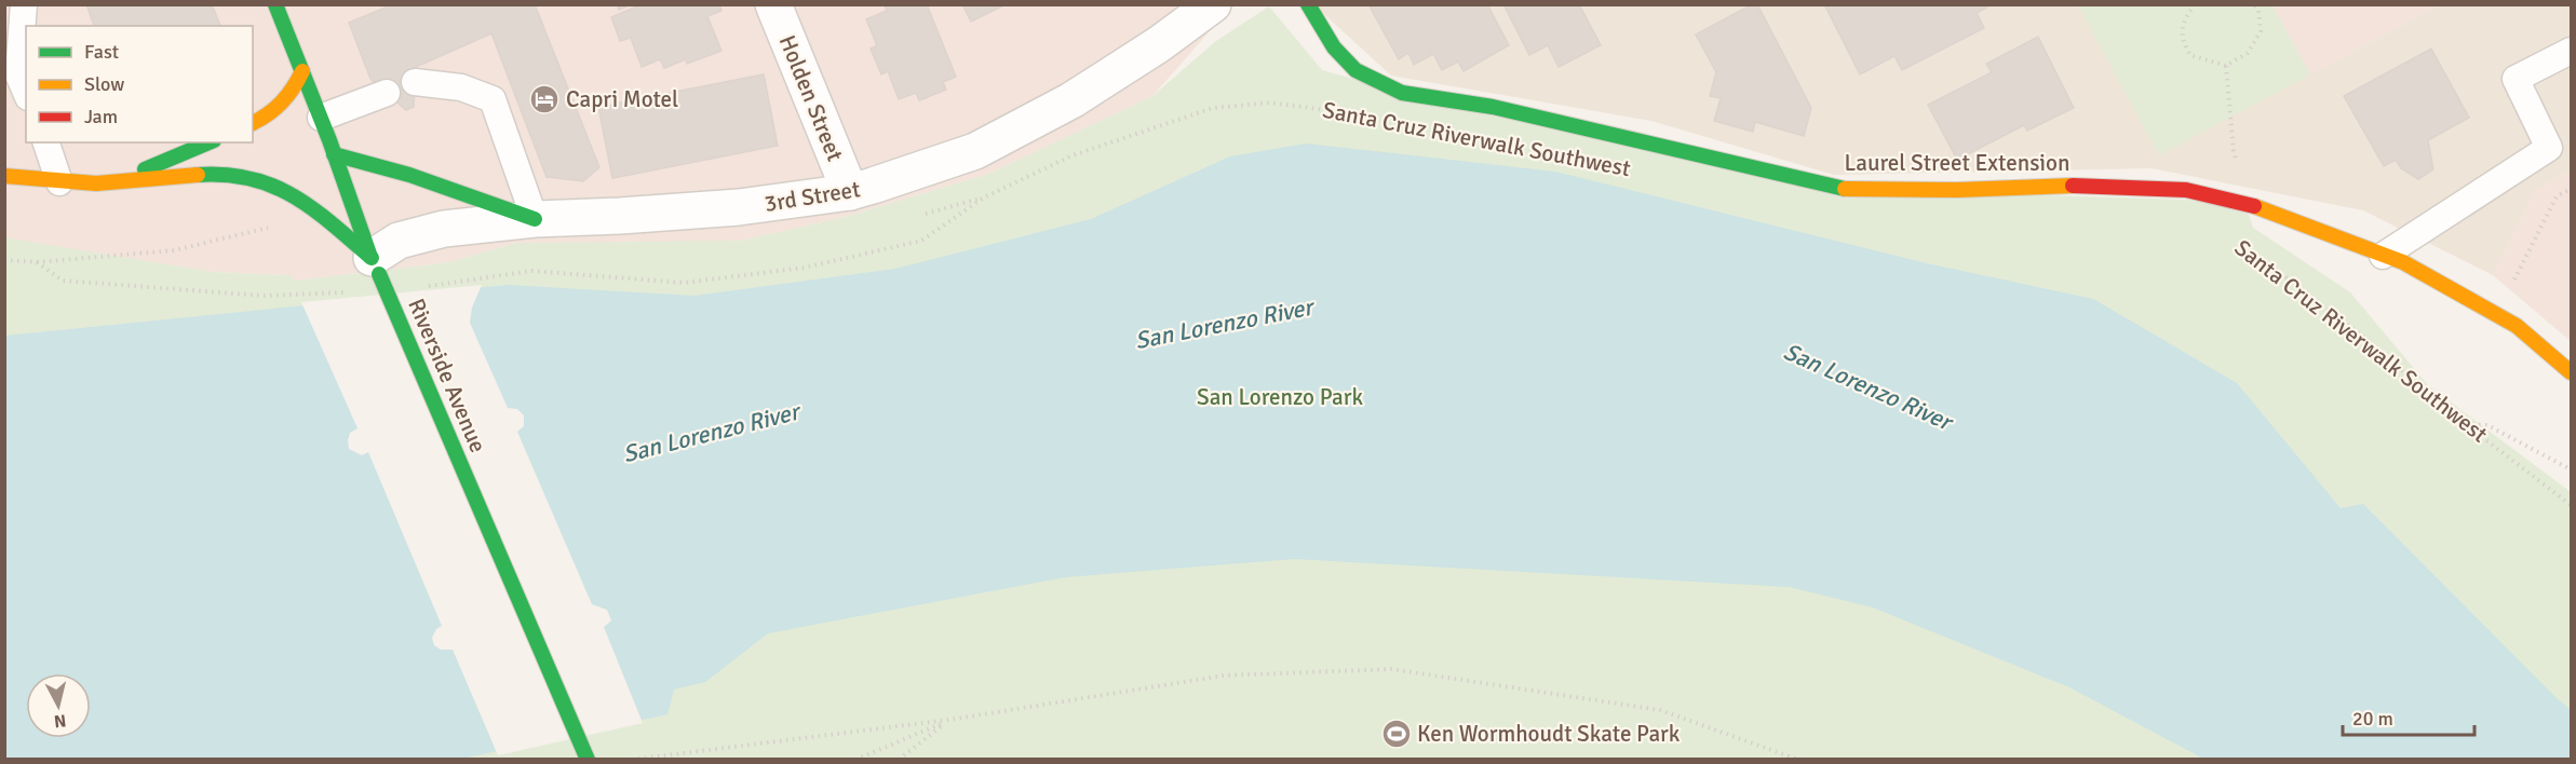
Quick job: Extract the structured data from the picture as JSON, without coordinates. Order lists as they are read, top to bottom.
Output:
{
  "streets": {
    "street": [
      "Holden Street",
      "Laurel Street Extension",
      "3rd Street",
      "Riverside Avenue"
    ],
    "path": ["Santa Cruz Riverwalk Southwest"]
  },
  "crossings": [
    ["Holden Street", "3rd Street"],
    ["3rd Street", "Riverside Avenue"]
  ],
  "water": ["San Lorenzo River"],
  "parks": ["San Lorenzo Park"],
  "places": {
    "hotel": ["Capri Motel"],
    "sports": ["Ken Wormhoudt Skate Park"]
  },
  "legend": ["Fast", "Slow", "Jam"],
  "scale_bar": "20 m",
  "north": "bottom"
}
